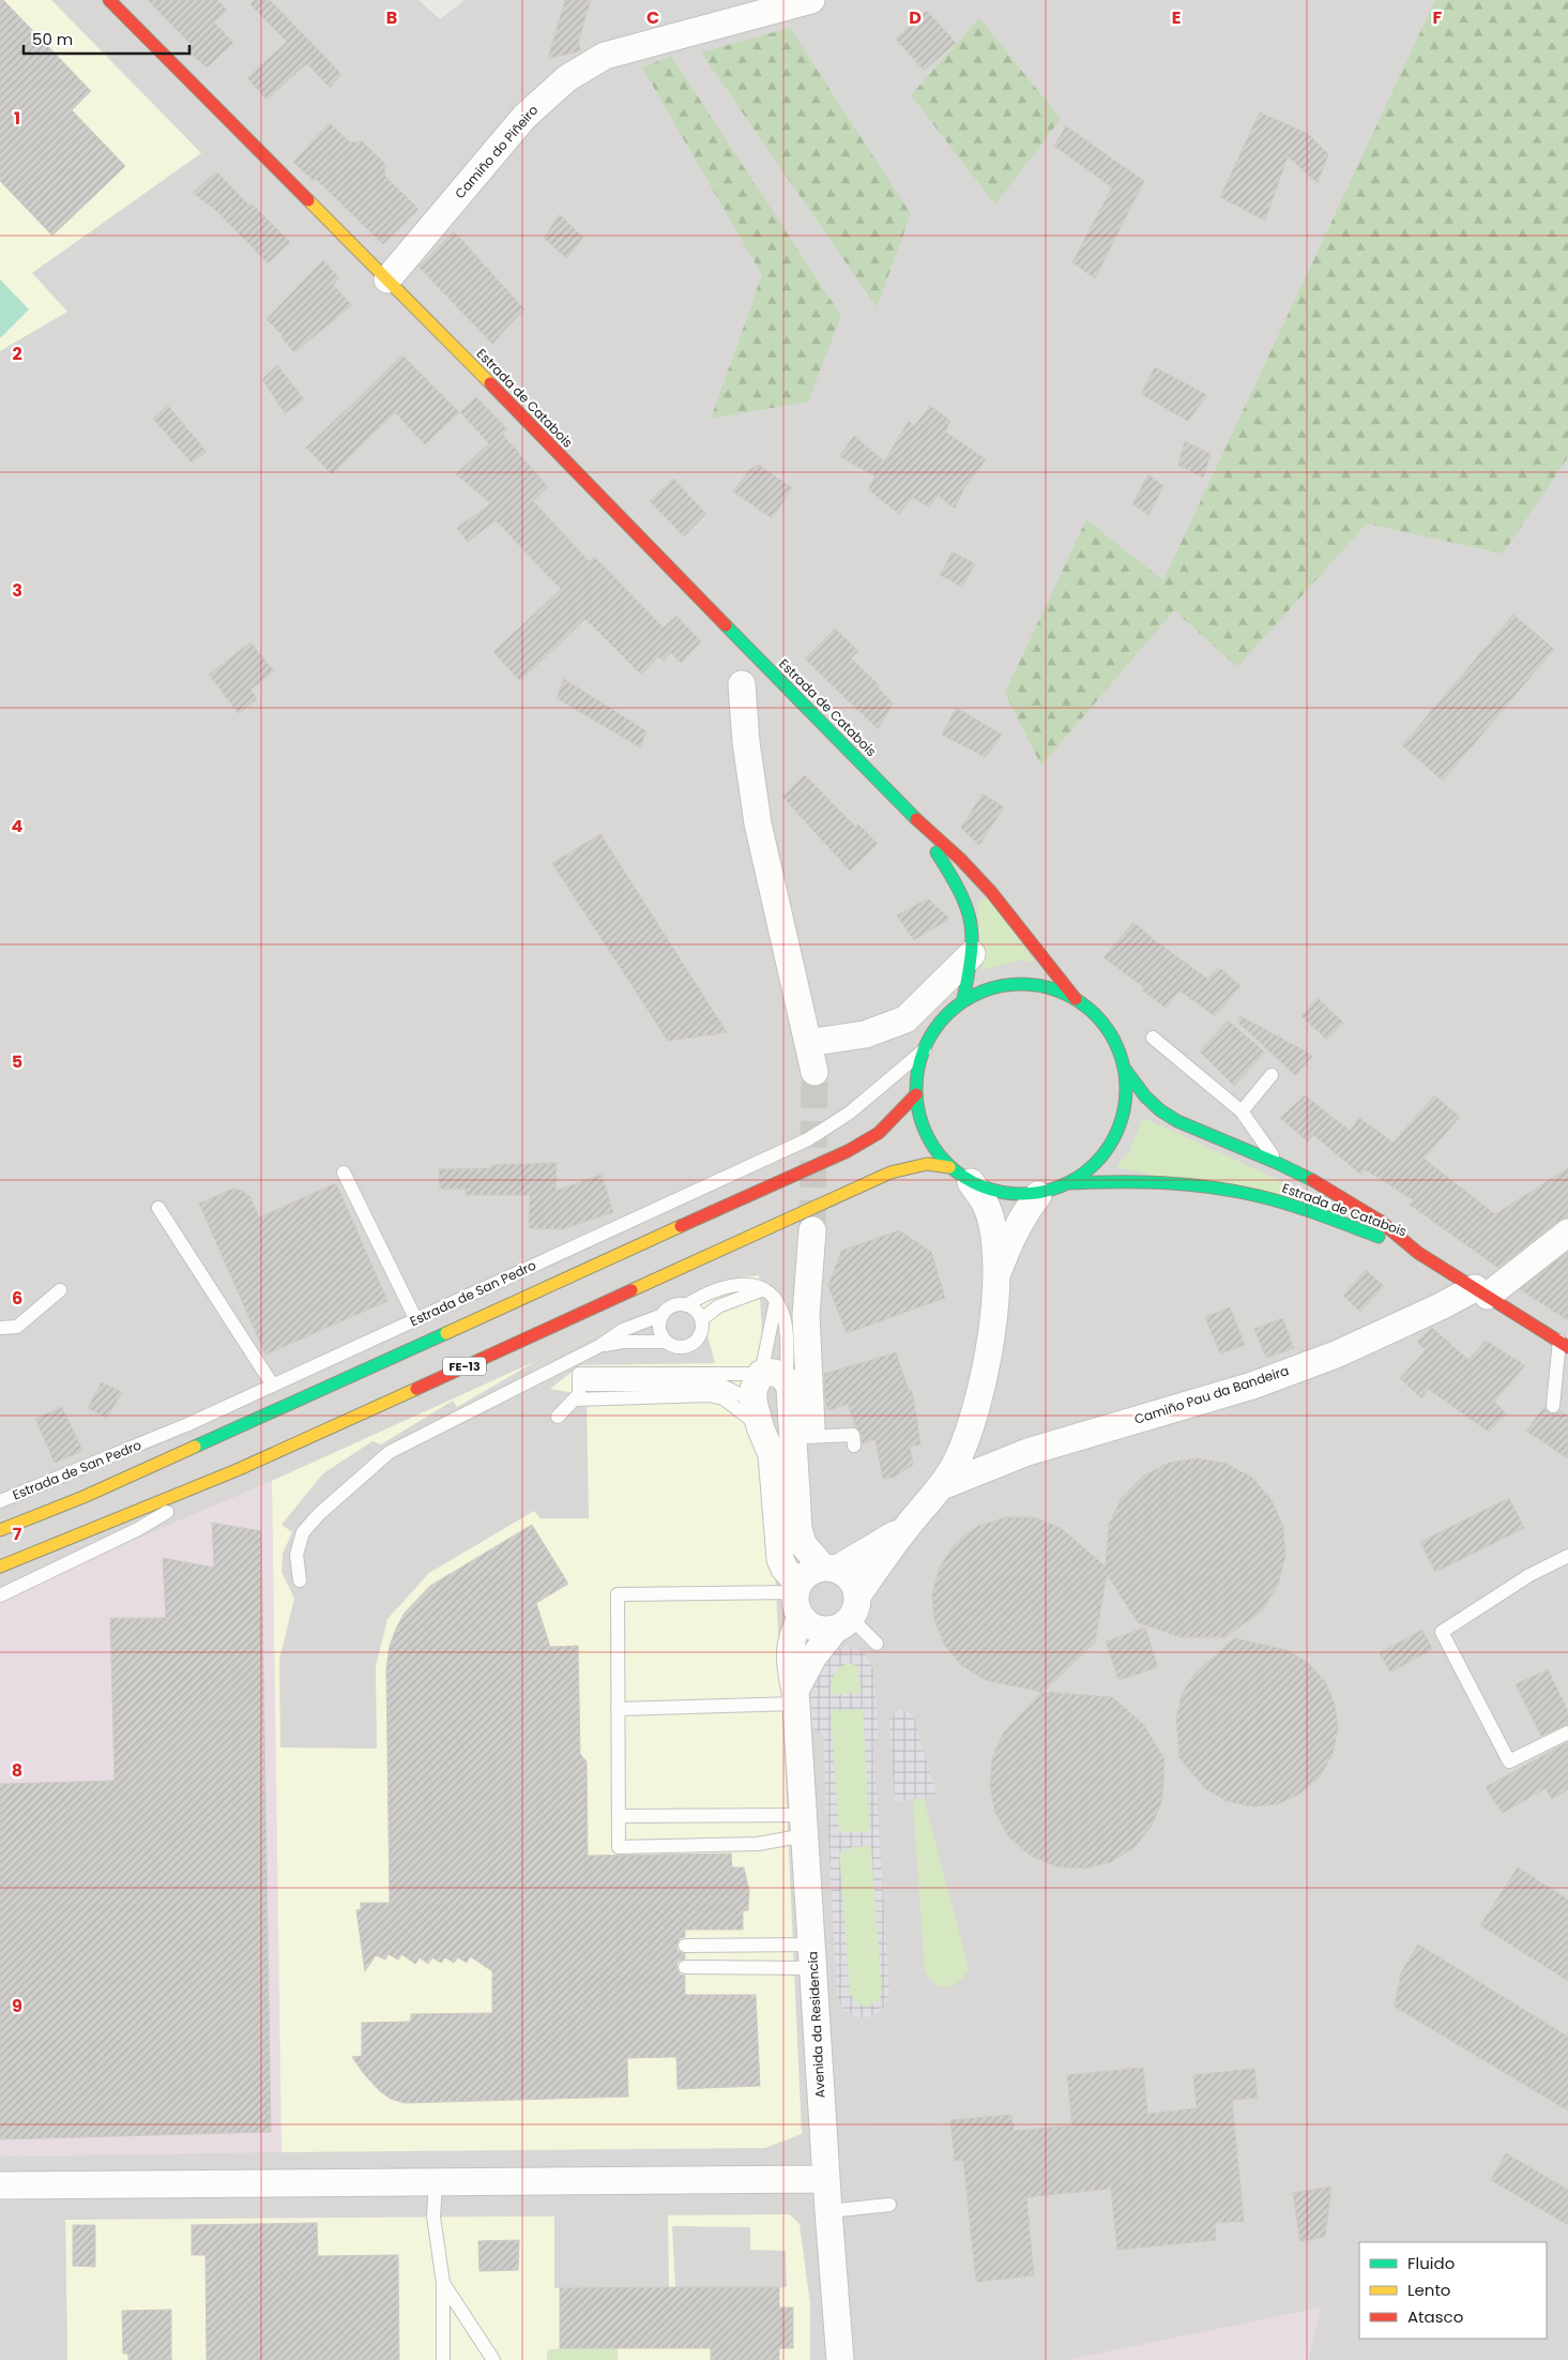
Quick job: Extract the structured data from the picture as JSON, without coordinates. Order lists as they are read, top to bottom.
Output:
{
  "streets": {
    "main road": ["Estrada de Catabois", "FE-13"],
    "street": ["Camiño do Piñeiro", "Camiño Pau da Bandeira", "Avenida da Residencia"],
    "lane": ["Estrada de San Pedro"]
  },
  "crossings": [
    ["Camiño do Piñeiro", "Estrada de Catabois"],
    ["Estrada de Catabois", "Estrada de San Pedro"],
    ["Estrada de Catabois", "FE-13"],
    ["Estrada de Catabois", "Camiño Pau da Bandeira"]
  ],
  "legend": ["Fluido", "Lento", "Atasco"],
  "scale_bar": "50 m",
  "grid": {
    "columns": [
      "B",
      "C",
      "D",
      "E",
      "F"
    ],
    "rows": [
      "1",
      "2",
      "3",
      "4",
      "5",
      "6",
      "7",
      "8",
      "9"
    ]
  }
}
